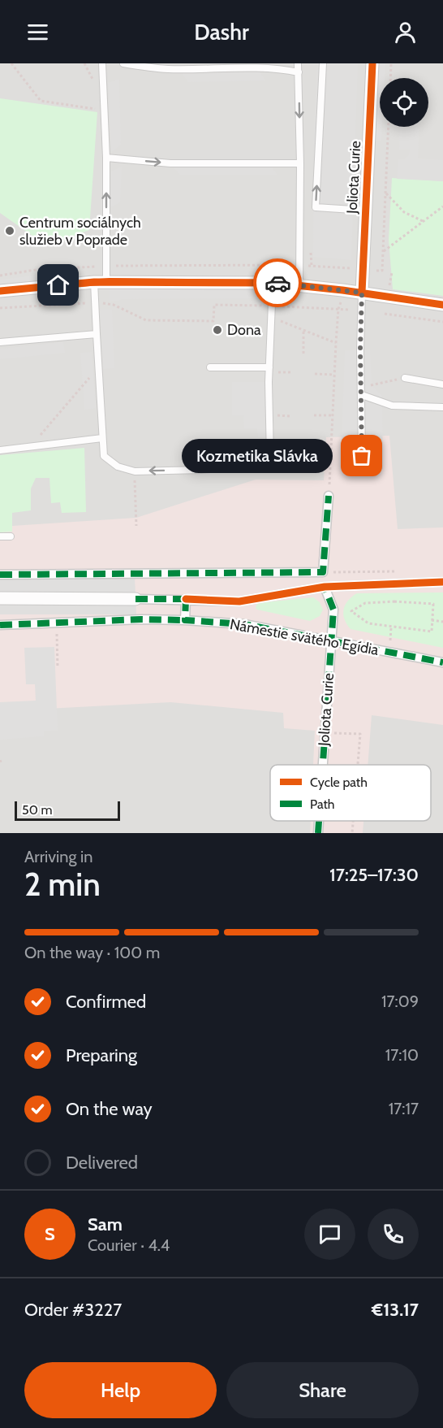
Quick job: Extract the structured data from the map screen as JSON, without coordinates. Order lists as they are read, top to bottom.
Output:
{
  "streets": {
    "street": ["Joliota Curie", "Námestie svätého Egídia"]
  },
  "crossings": [
    ["Joliota Curie", "Námestie svätého Egídia"]
  ],
  "places": ["Centrum sociálnych služieb v Poprade", "Dona", "Kozmetika Slávka"],
  "legend": ["Cycle path", "Path"],
  "scale_bar": "50 m",
  "page": {
    "header": "Dashr",
    "bubble": "Kozmetika Slávka",
    "scale": "50 m",
    "heading": ["2 min", "Arriving in", "17:25–17:30"],
    "panel": [
      "Sam",
      "Courier · 4.4",
      "Order #3227",
      "€13.17"
    ],
    "bar": "On the way · 100 m",
    "list": [
      ["Confirmed", "17:09"],
      ["Preparing", "17:10"],
      ["On the way", "17:17"],
      "Delivered"
    ],
    "round": "S",
    "buttons": ["Help", "Share"]
  }
}
